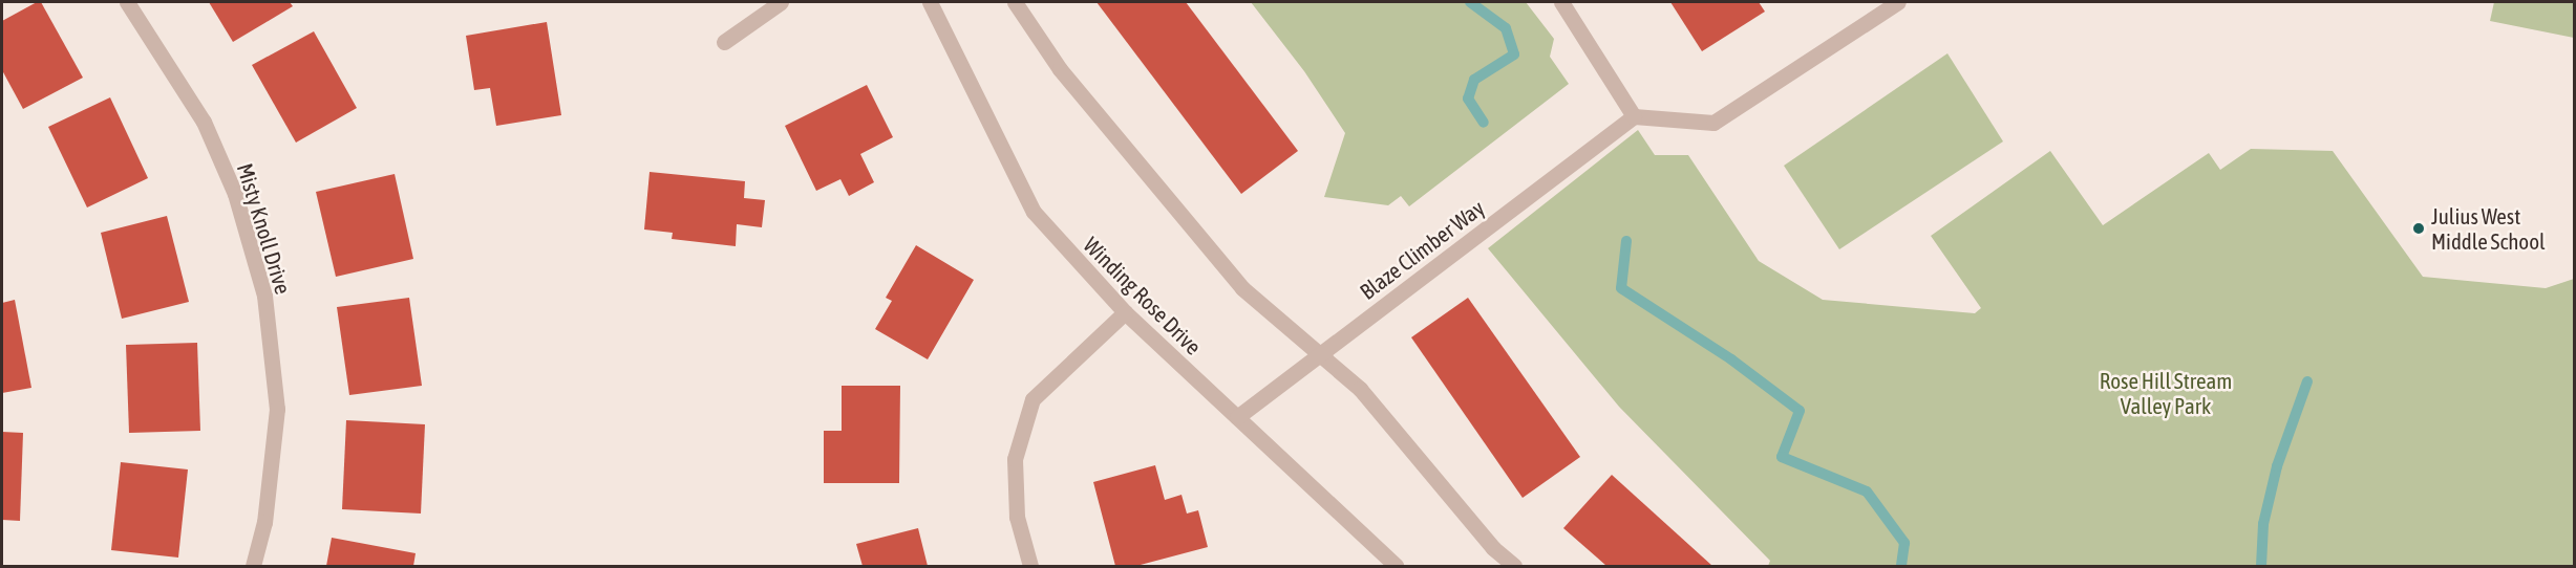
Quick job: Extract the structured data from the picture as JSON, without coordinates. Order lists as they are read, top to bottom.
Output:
{
  "streets": {
    "street": ["Misty Knoll Drive", "Blaze Climber Way", "Winding Rose Drive"]
  },
  "crossings": [
    ["Blaze Climber Way", "Winding Rose Drive"]
  ],
  "parks": ["Rose Hill Stream Valley Park"],
  "places": ["Julius West Middle School"]
}
